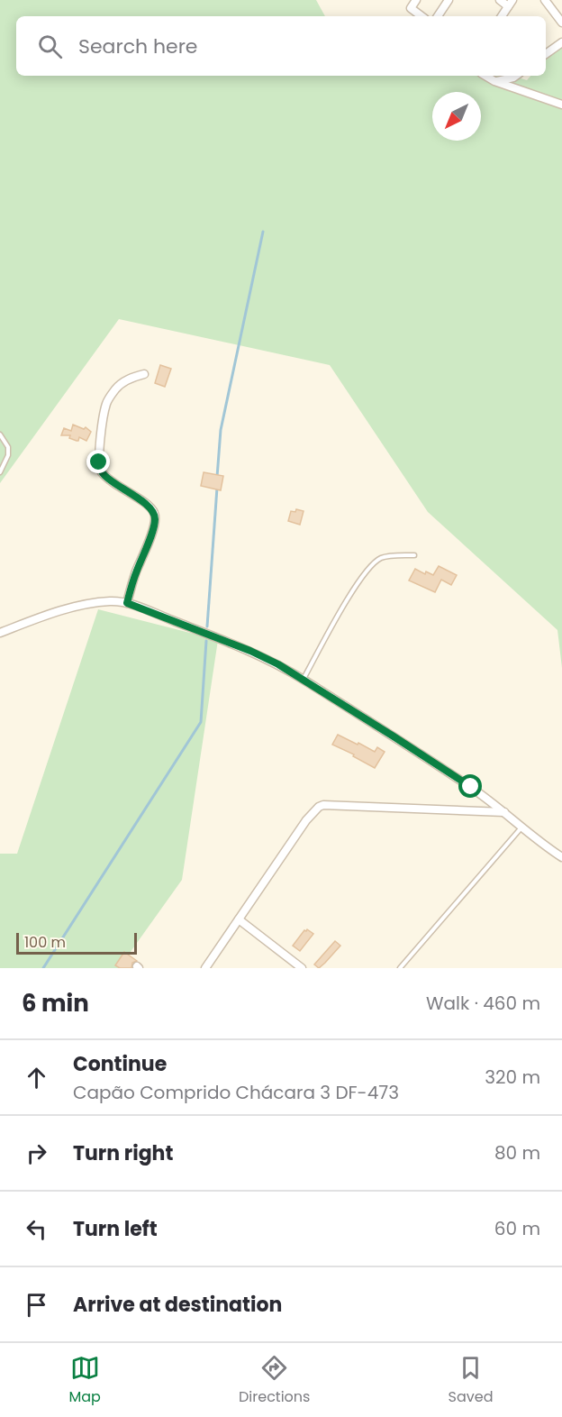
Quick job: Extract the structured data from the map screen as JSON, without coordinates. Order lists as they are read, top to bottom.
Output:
{
  "scale_bar": "100 m",
  "north": "bottom left",
  "page": {
    "search": "Search here",
    "scale": "100 m",
    "heading": ["6 min", "Walk · 460 m"],
    "list": [
      ["Continue", "Capão Comprido Chácara 3 DF-473", "320 m"],
      ["Turn right", "80 m"],
      ["Turn left", "60 m"],
      "Arrive at destination"
    ],
    "nav": ["Map", "Directions", "Saved"]
  }
}
